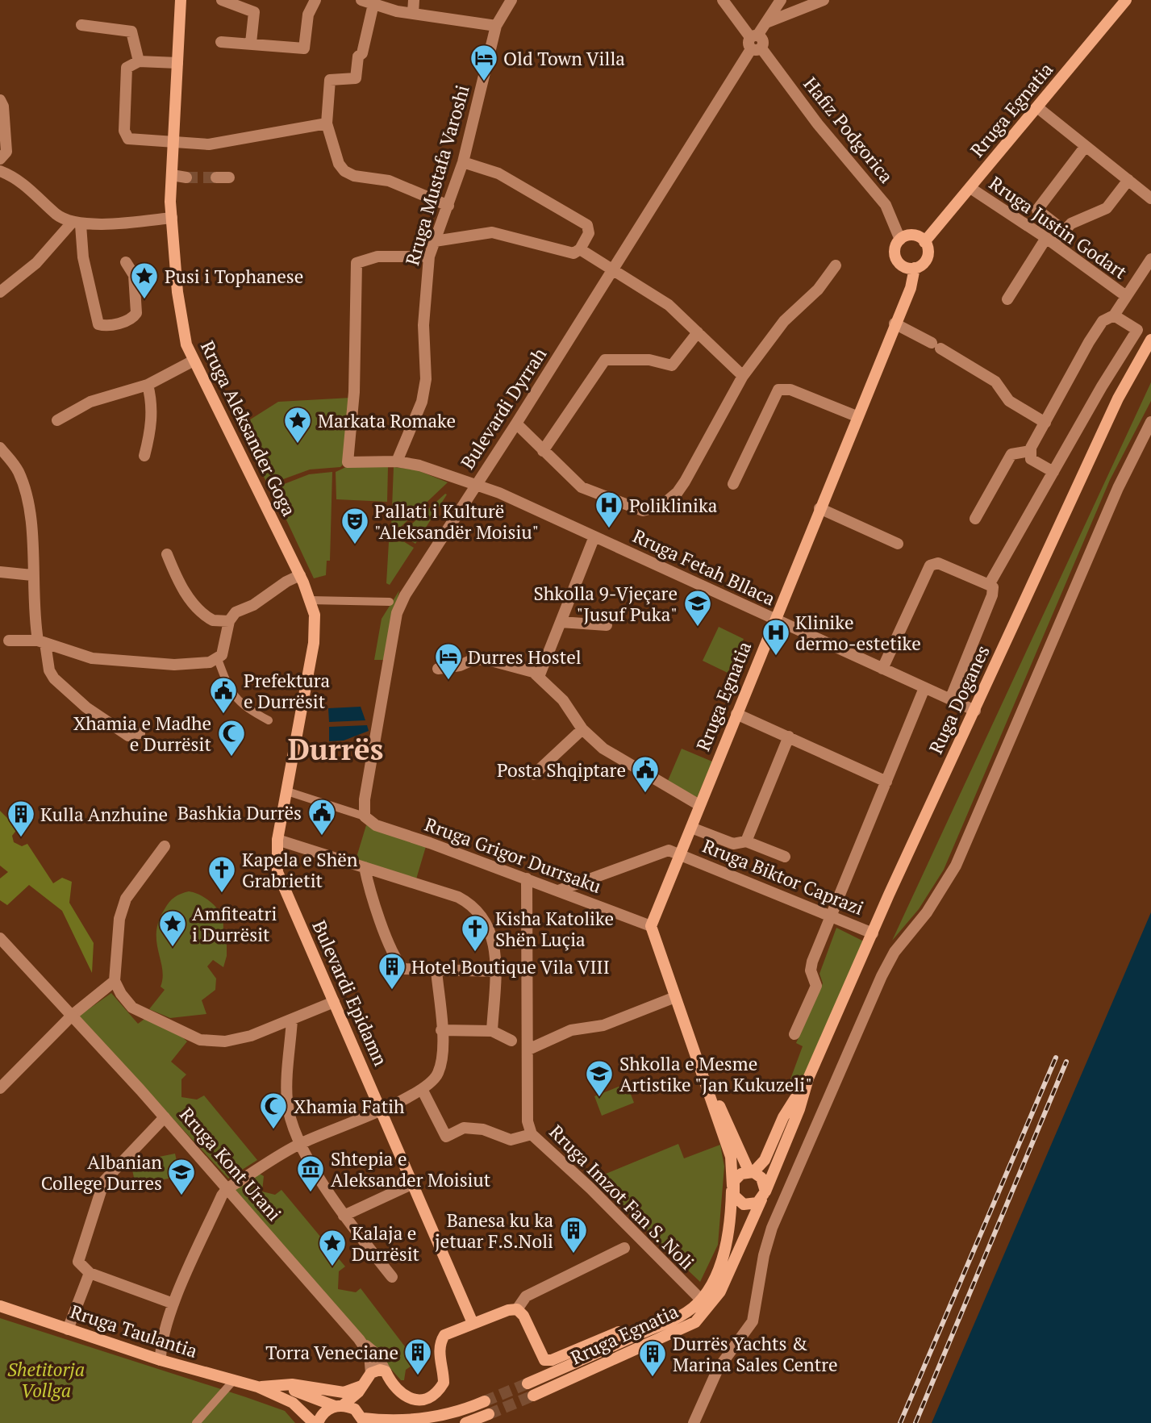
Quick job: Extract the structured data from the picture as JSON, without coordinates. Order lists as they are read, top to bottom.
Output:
{
  "streets": {
    "main road": [
      "Rruga Egnatia",
      "Rruga Aleksander Goga",
      "Ruga Doganes",
      "Bulevardi Epidamn",
      "Rruga Kont Urani",
      "Rruga Taulantia"
    ],
    "street": [
      "Hafiz Podgorica",
      "Rruga Mustafa Varoshi",
      "Rruga Justin Godart",
      "Bulevardi Dyrrah",
      "Rruga Fetah Bllaca",
      "Rruga Grigor Durrsaku",
      "Rruga Biktor Caprazi",
      "Rruga Imzot Fan S. Noli"
    ]
  },
  "crossings": [
    ["Rruga Egnatia", "Hafiz Podgorica"],
    ["Rruga Egnatia", "Rruga Justin Godart"],
    ["Rruga Egnatia", "Rruga Fetah Bllaca"],
    ["Rruga Egnatia", "Ruga Doganes"],
    ["Rruga Egnatia", "Rruga Grigor Durrsaku"],
    ["Rruga Egnatia", "Rruga Biktor Caprazi"],
    ["Rruga Egnatia", "Rruga Imzot Fan S. Noli"],
    ["Hafiz Podgorica", "Bulevardi Dyrrah"],
    ["Rruga Mustafa Varoshi", "Rruga Fetah Bllaca"],
    ["Bulevardi Dyrrah", "Rruga Fetah Bllaca"],
    ["Bulevardi Dyrrah", "Rruga Grigor Durrsaku"],
    ["Rruga Aleksander Goga", "Bulevardi Epidamn"],
    ["Rruga Fetah Bllaca", "Ruga Doganes"],
    ["Ruga Doganes", "Rruga Biktor Caprazi"],
    ["Rruga Grigor Durrsaku", "Rruga Biktor Caprazi"],
    ["Rruga Grigor Durrsaku", "Rruga Imzot Fan S. Noli"],
    ["Bulevardi Epidamn", "Rruga Kont Urani"]
  ],
  "districts": ["Durrës"],
  "parks": ["Shetitorja Vollga"],
  "places": {
    "hotel": ["Old Town Villa", "Durres Hostel"],
    "place": [
      "Pusi i Tophanese",
      "Markata Romake",
      "Amfiteatri i Durrësit",
      "Kalaja e Durrësit"
    ],
    "hospital": ["Poliklinika", "Klinike dermo-estetike"],
    "theatre": ["Pallati i Kulturë \"Aleksandër Moisiu\""],
    "school or university": ["Shkolla 9-Vjeçare \"Jusuf Puka\"", "Shkolla e Mesme Artistike \"Jan Kukuzeli\"", "Albanian College Durres"],
    "public building": ["Prefektura e Durrësit", "Posta Shqiptare", "Bashkia Durrës"],
    "mosque": ["Xhamia e Madhe e Durrësit", "Xhamia Fatih"],
    "building": [
      "Kulla Anzhuine",
      "Hotel Boutique Vila VIII",
      "Banesa ku ka jetuar F.S.Noli",
      "Torra Veneciane",
      "Durrës Yachts & Marina Sales Centre"
    ],
    "church": ["Kapela e Shën Grabrietit", "Kisha Katolike Shën Luçia"],
    "museum": ["Shtepia e Aleksander Moisiut"]
  }
}
